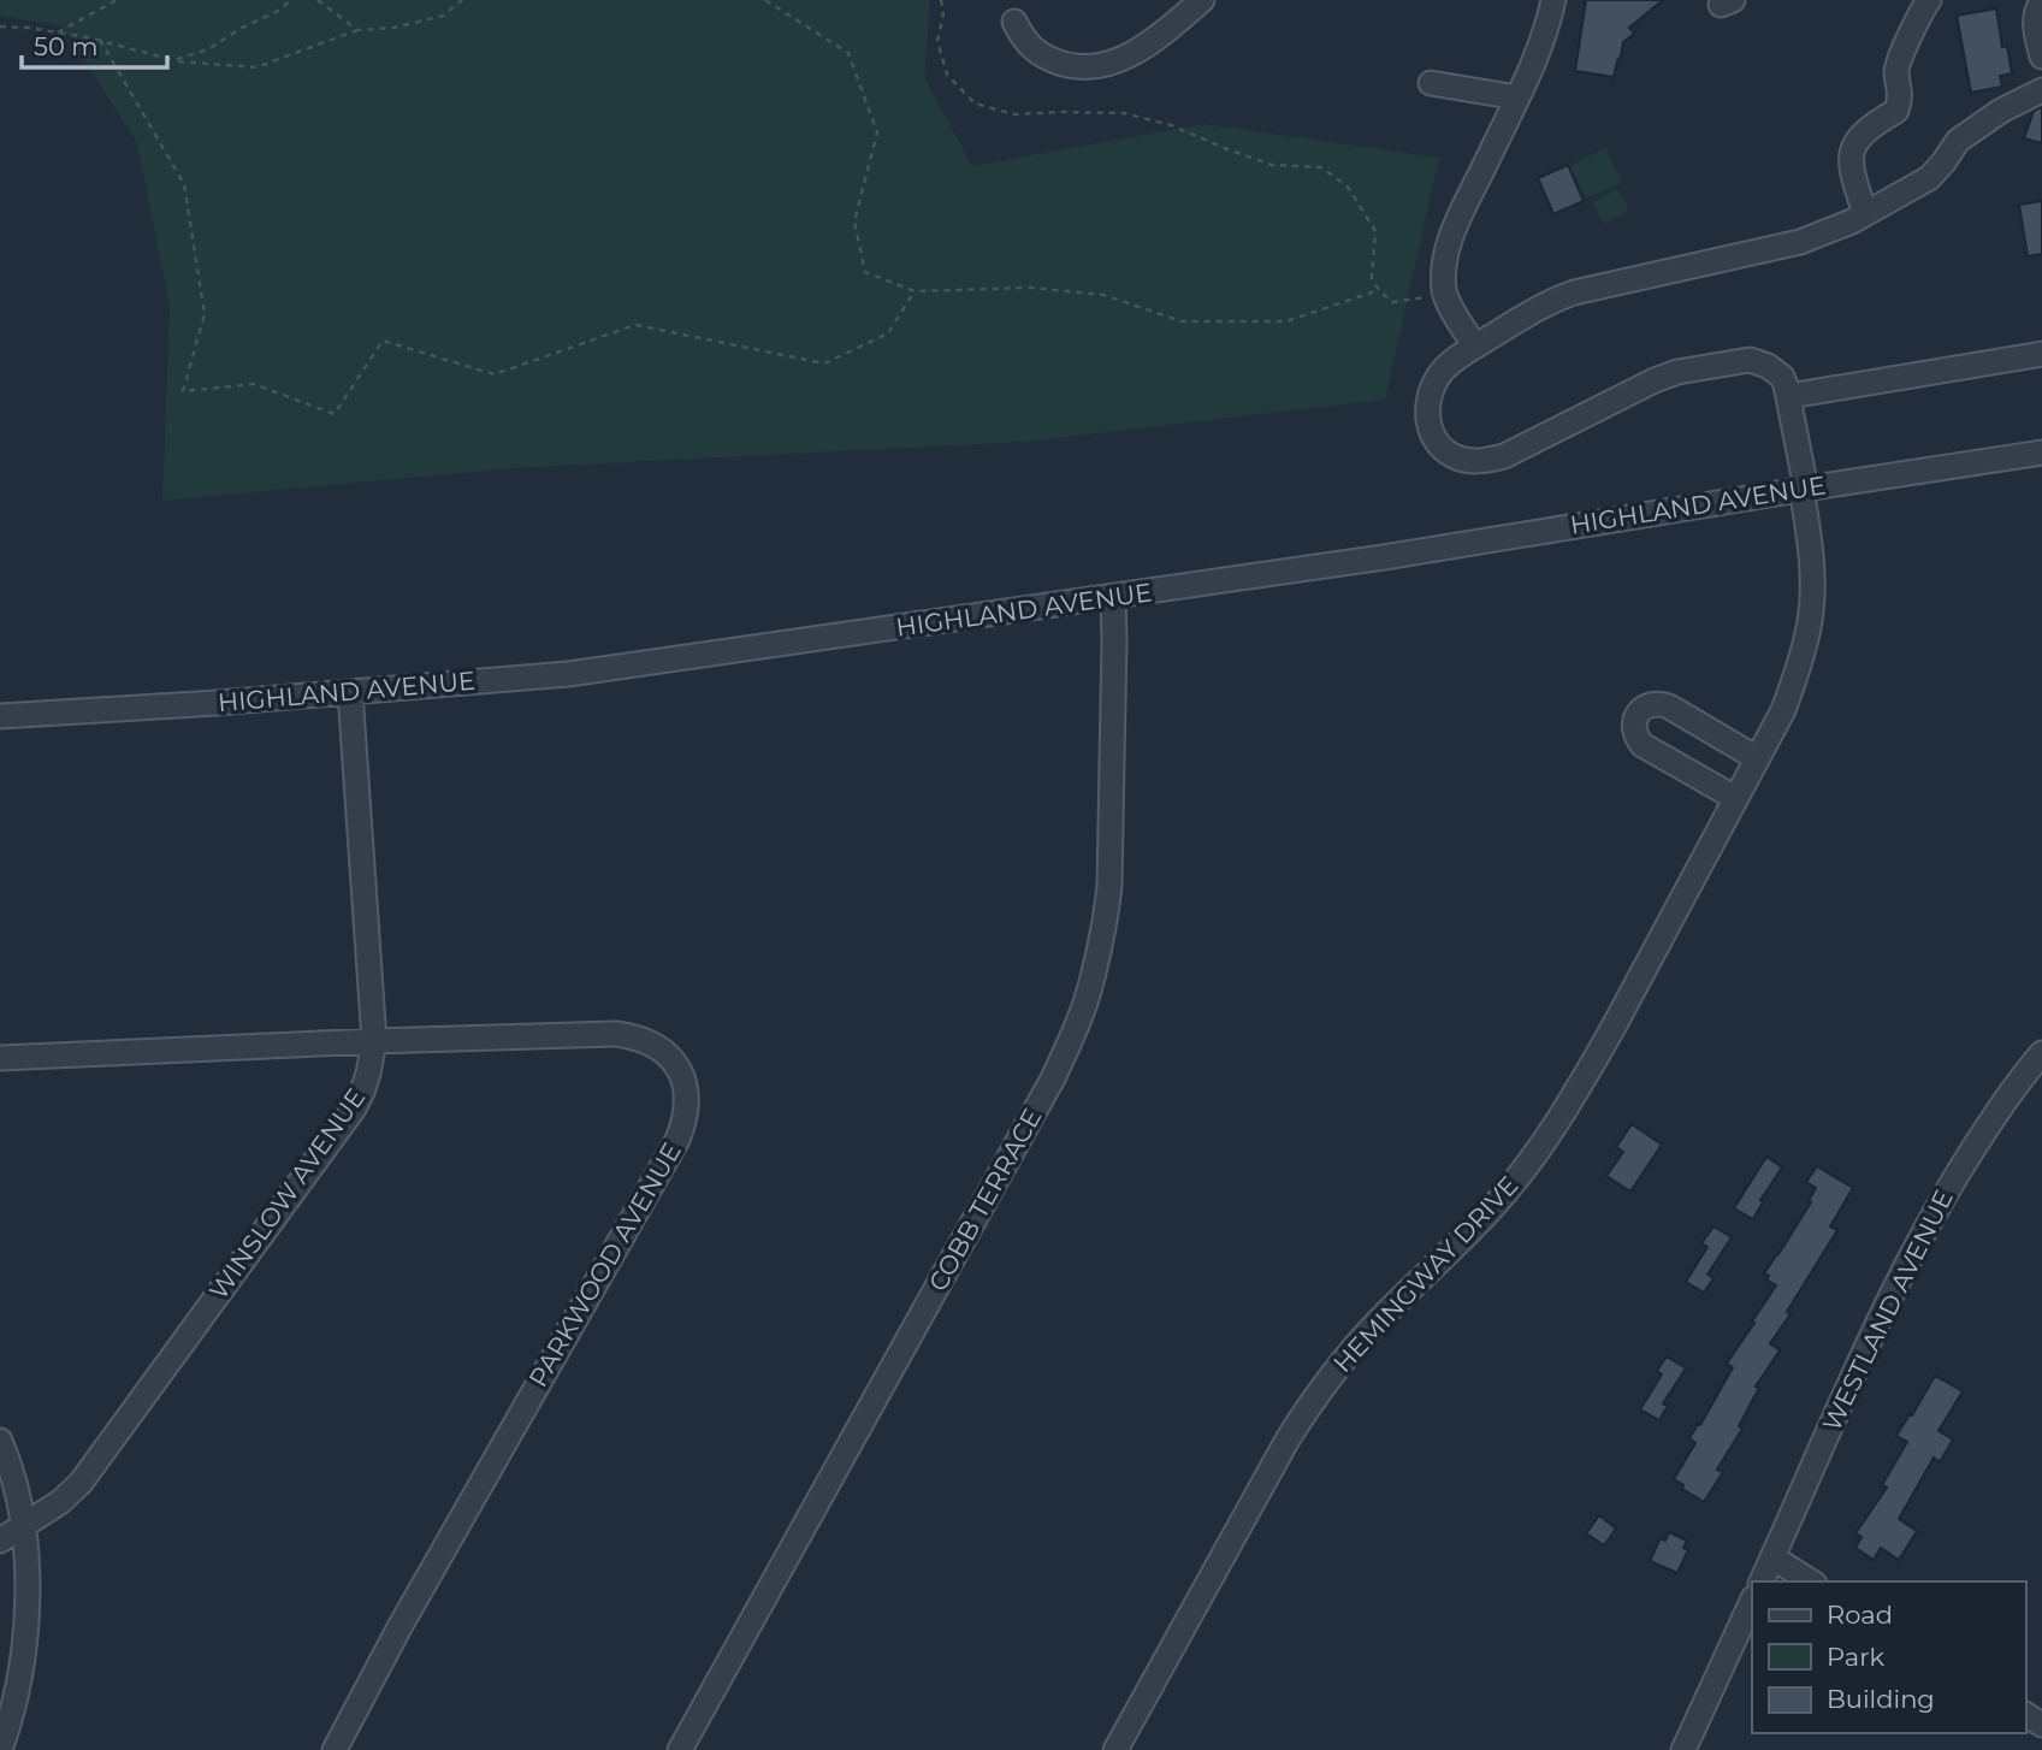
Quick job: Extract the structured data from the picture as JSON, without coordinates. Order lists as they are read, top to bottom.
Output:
{
  "streets": {
    "street": [
      "HIGHLAND AVENUE",
      "WINSLOW AVENUE",
      "COBB TERRACE",
      "PARKWOOD AVENUE",
      "HEMINGWAY DRIVE",
      "WESTLAND AVENUE"
    ]
  },
  "crossings": [
    ["HIGHLAND AVENUE", "WINSLOW AVENUE"],
    ["HIGHLAND AVENUE", "COBB TERRACE"],
    ["HIGHLAND AVENUE", "HEMINGWAY DRIVE"],
    ["WINSLOW AVENUE", "PARKWOOD AVENUE"]
  ],
  "legend": ["Road", "Park", "Building"],
  "scale_bar": "50 m"
}
